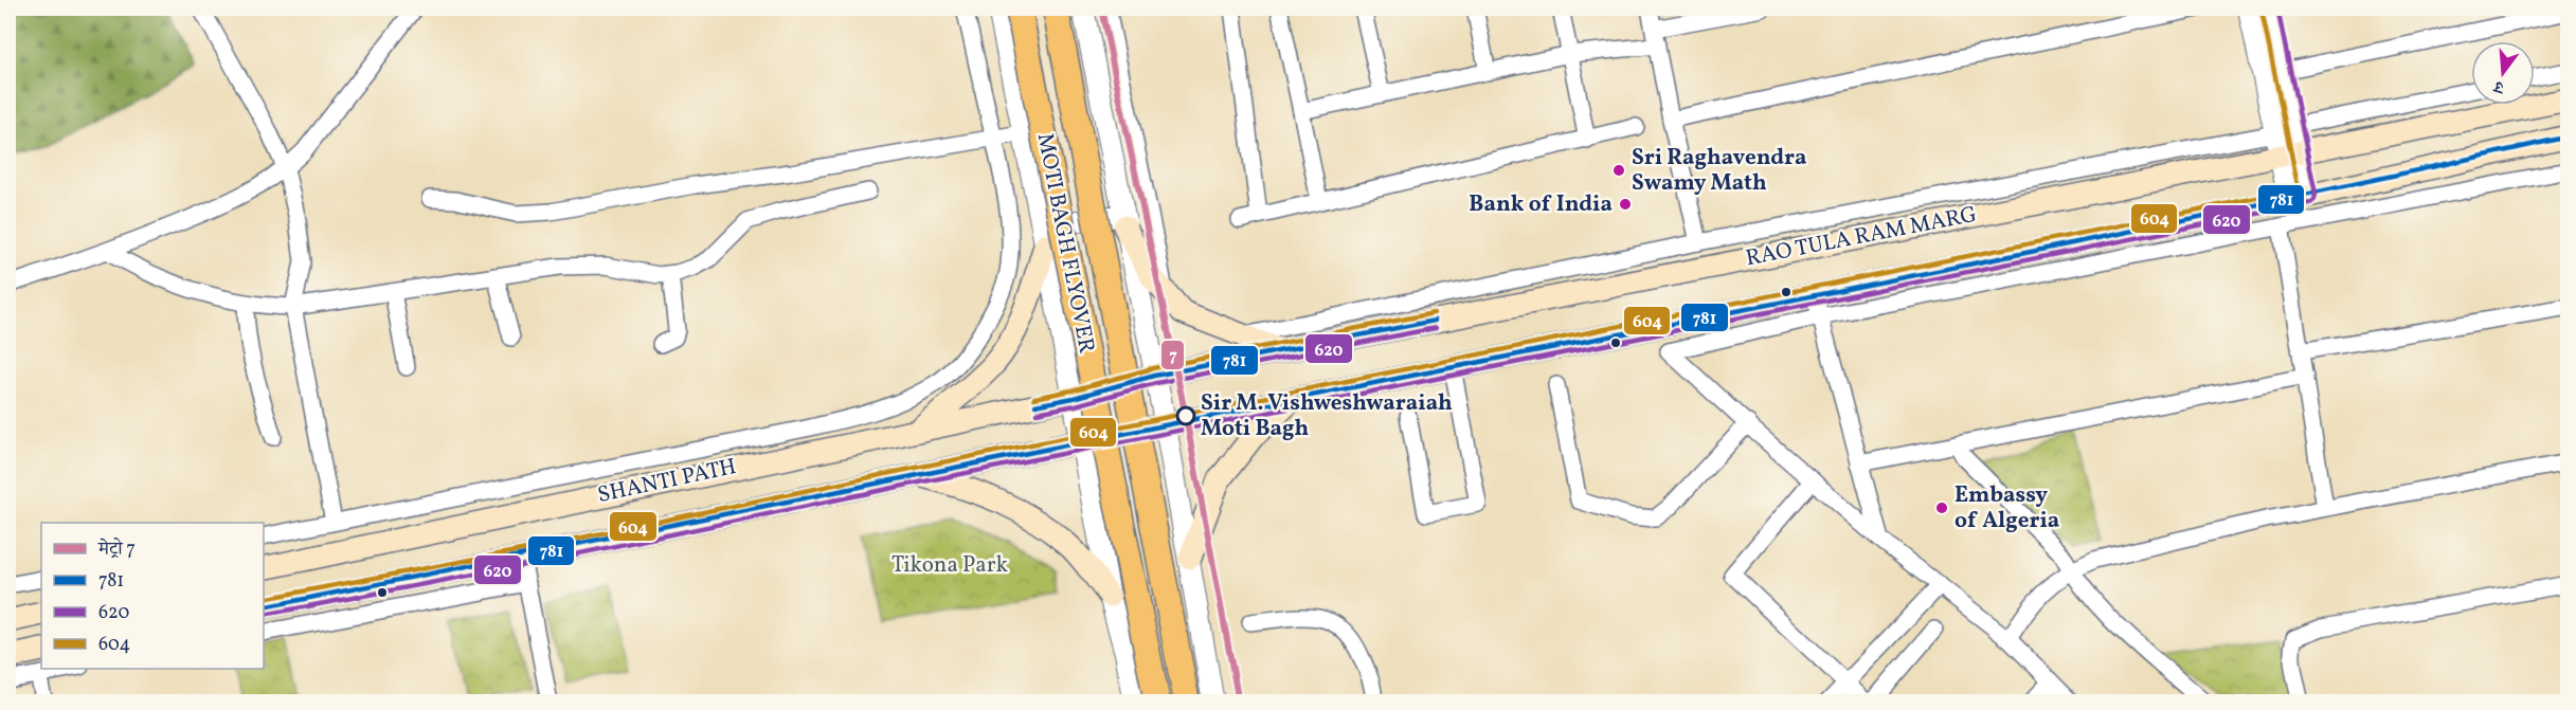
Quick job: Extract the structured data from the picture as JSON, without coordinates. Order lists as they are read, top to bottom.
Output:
{
  "streets": {
    "main road": ["RAO TULA RAM MARG", "MOTI BAGH FLYOVER", "SHANTI PATH"]
  },
  "crossings": [
    ["RAO TULA RAM MARG", "SHANTI PATH"]
  ],
  "parks": ["Tikona Park"],
  "places": [
    "Sri Raghavendra Swamy Math",
    "Bank of India",
    "Sir M. Vishweshwaraiah Moti Bagh",
    "Embassy of Algeria"
  ],
  "lines": [
    "metro line 7",
    "transit line 620",
    "transit line 604",
    "transit line 781"
  ],
  "legend": [
    "मेट्रो 7",
    "781",
    "620",
    "604"
  ],
  "north": "bottom"
}
